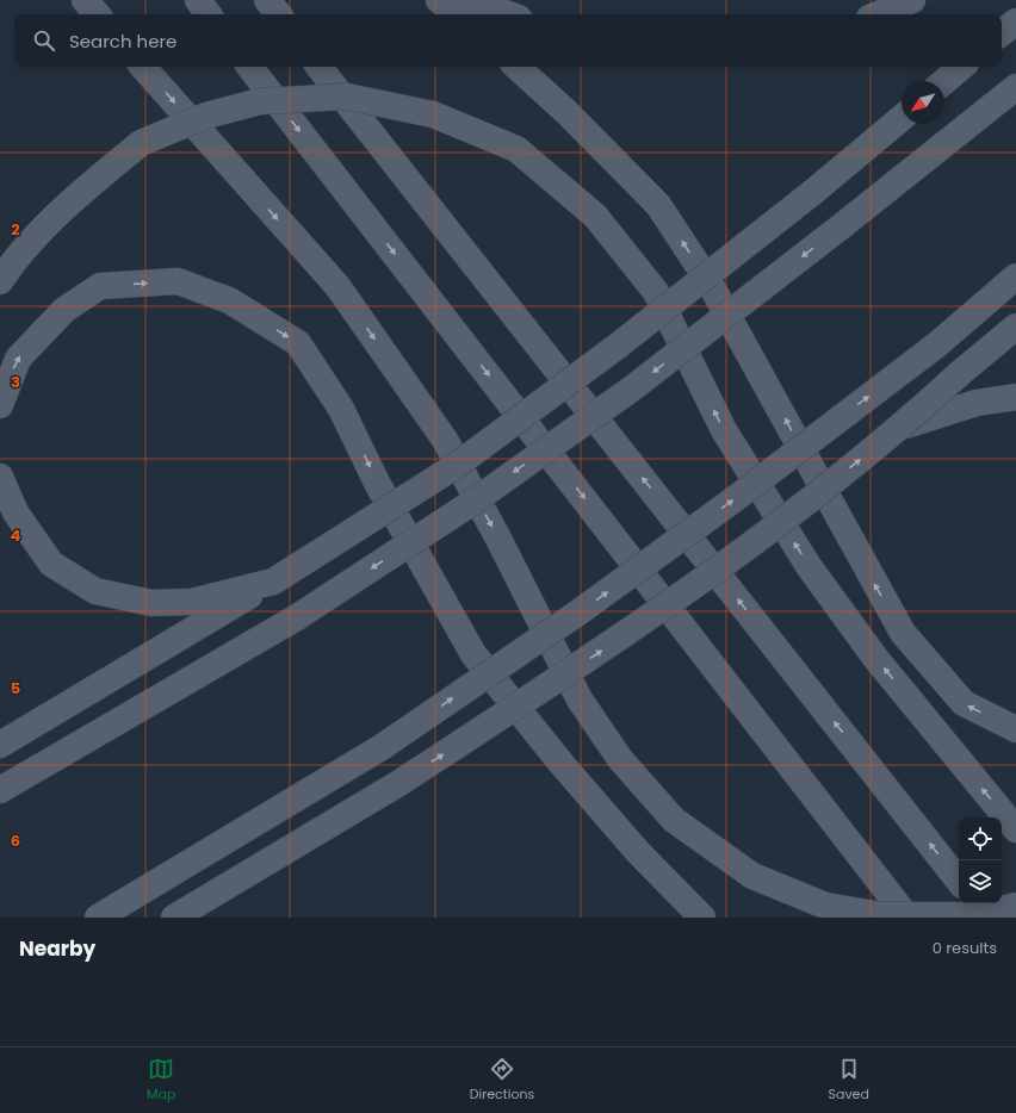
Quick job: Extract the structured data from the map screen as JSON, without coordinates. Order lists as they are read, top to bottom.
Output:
{
  "north": "bottom left",
  "page": {
    "search": "Search here",
    "heading": ["Nearby", "0 results"],
    "nav": ["Map", "Directions", "Saved"]
  },
  "grid": {
    "rows": [
      "2",
      "3",
      "4",
      "5",
      "6"
    ]
  }
}
